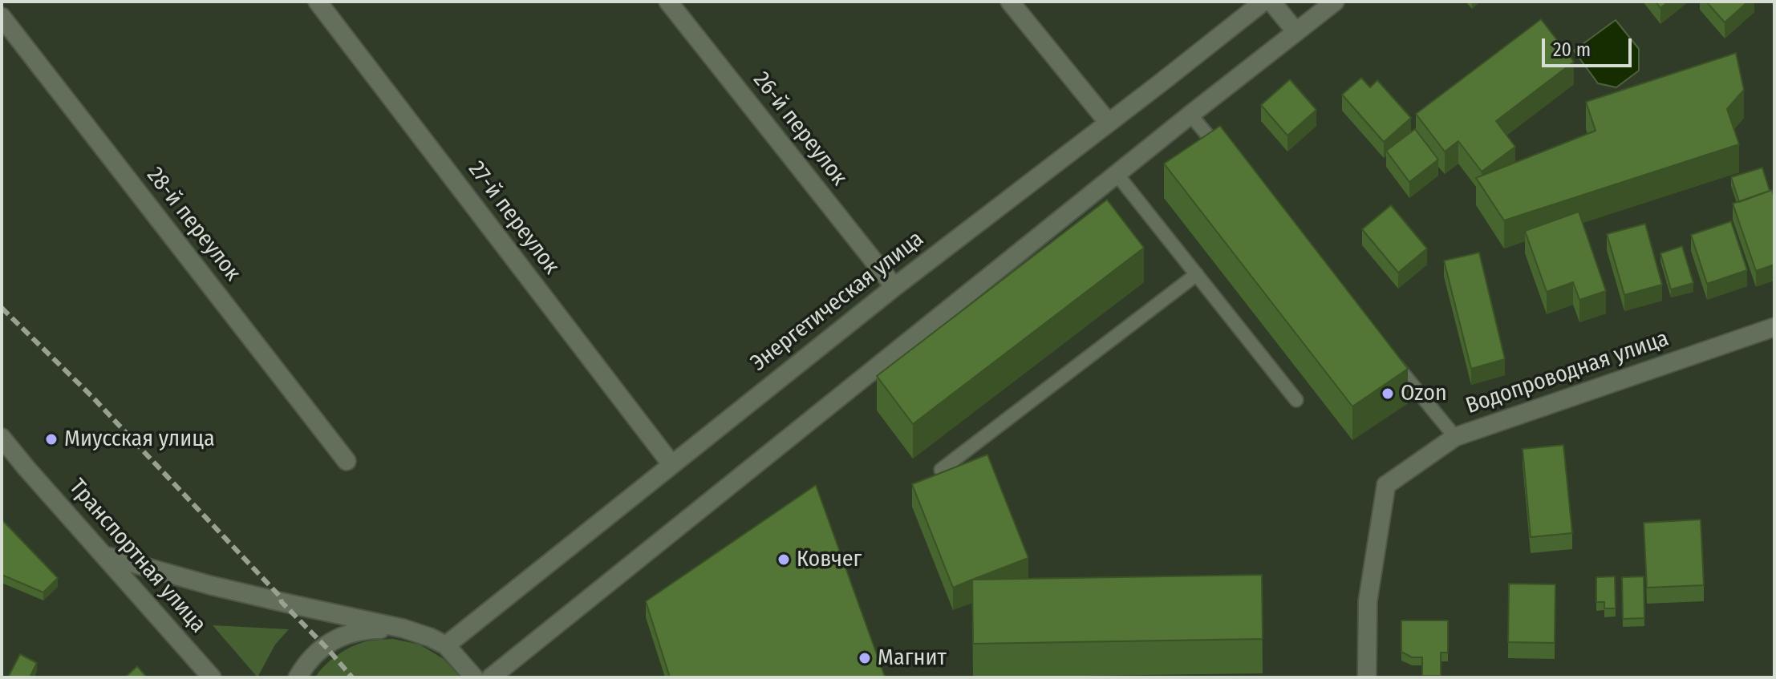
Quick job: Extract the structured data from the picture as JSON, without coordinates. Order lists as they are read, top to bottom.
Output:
{
  "streets": {
    "street": [
      "26-й переулок",
      "27-й переулок",
      "28-й переулок",
      "Энергетическая улица",
      "Водопроводная улица",
      "Транспортная улица"
    ]
  },
  "crossings": [
    ["26-й переулок", "Энергетическая улица"],
    ["27-й переулок", "Энергетическая улица"]
  ],
  "places": [
    "Ozon",
    "Миусская улица",
    "Ковчег",
    "Магнит"
  ],
  "scale_bar": "20 m"
}
